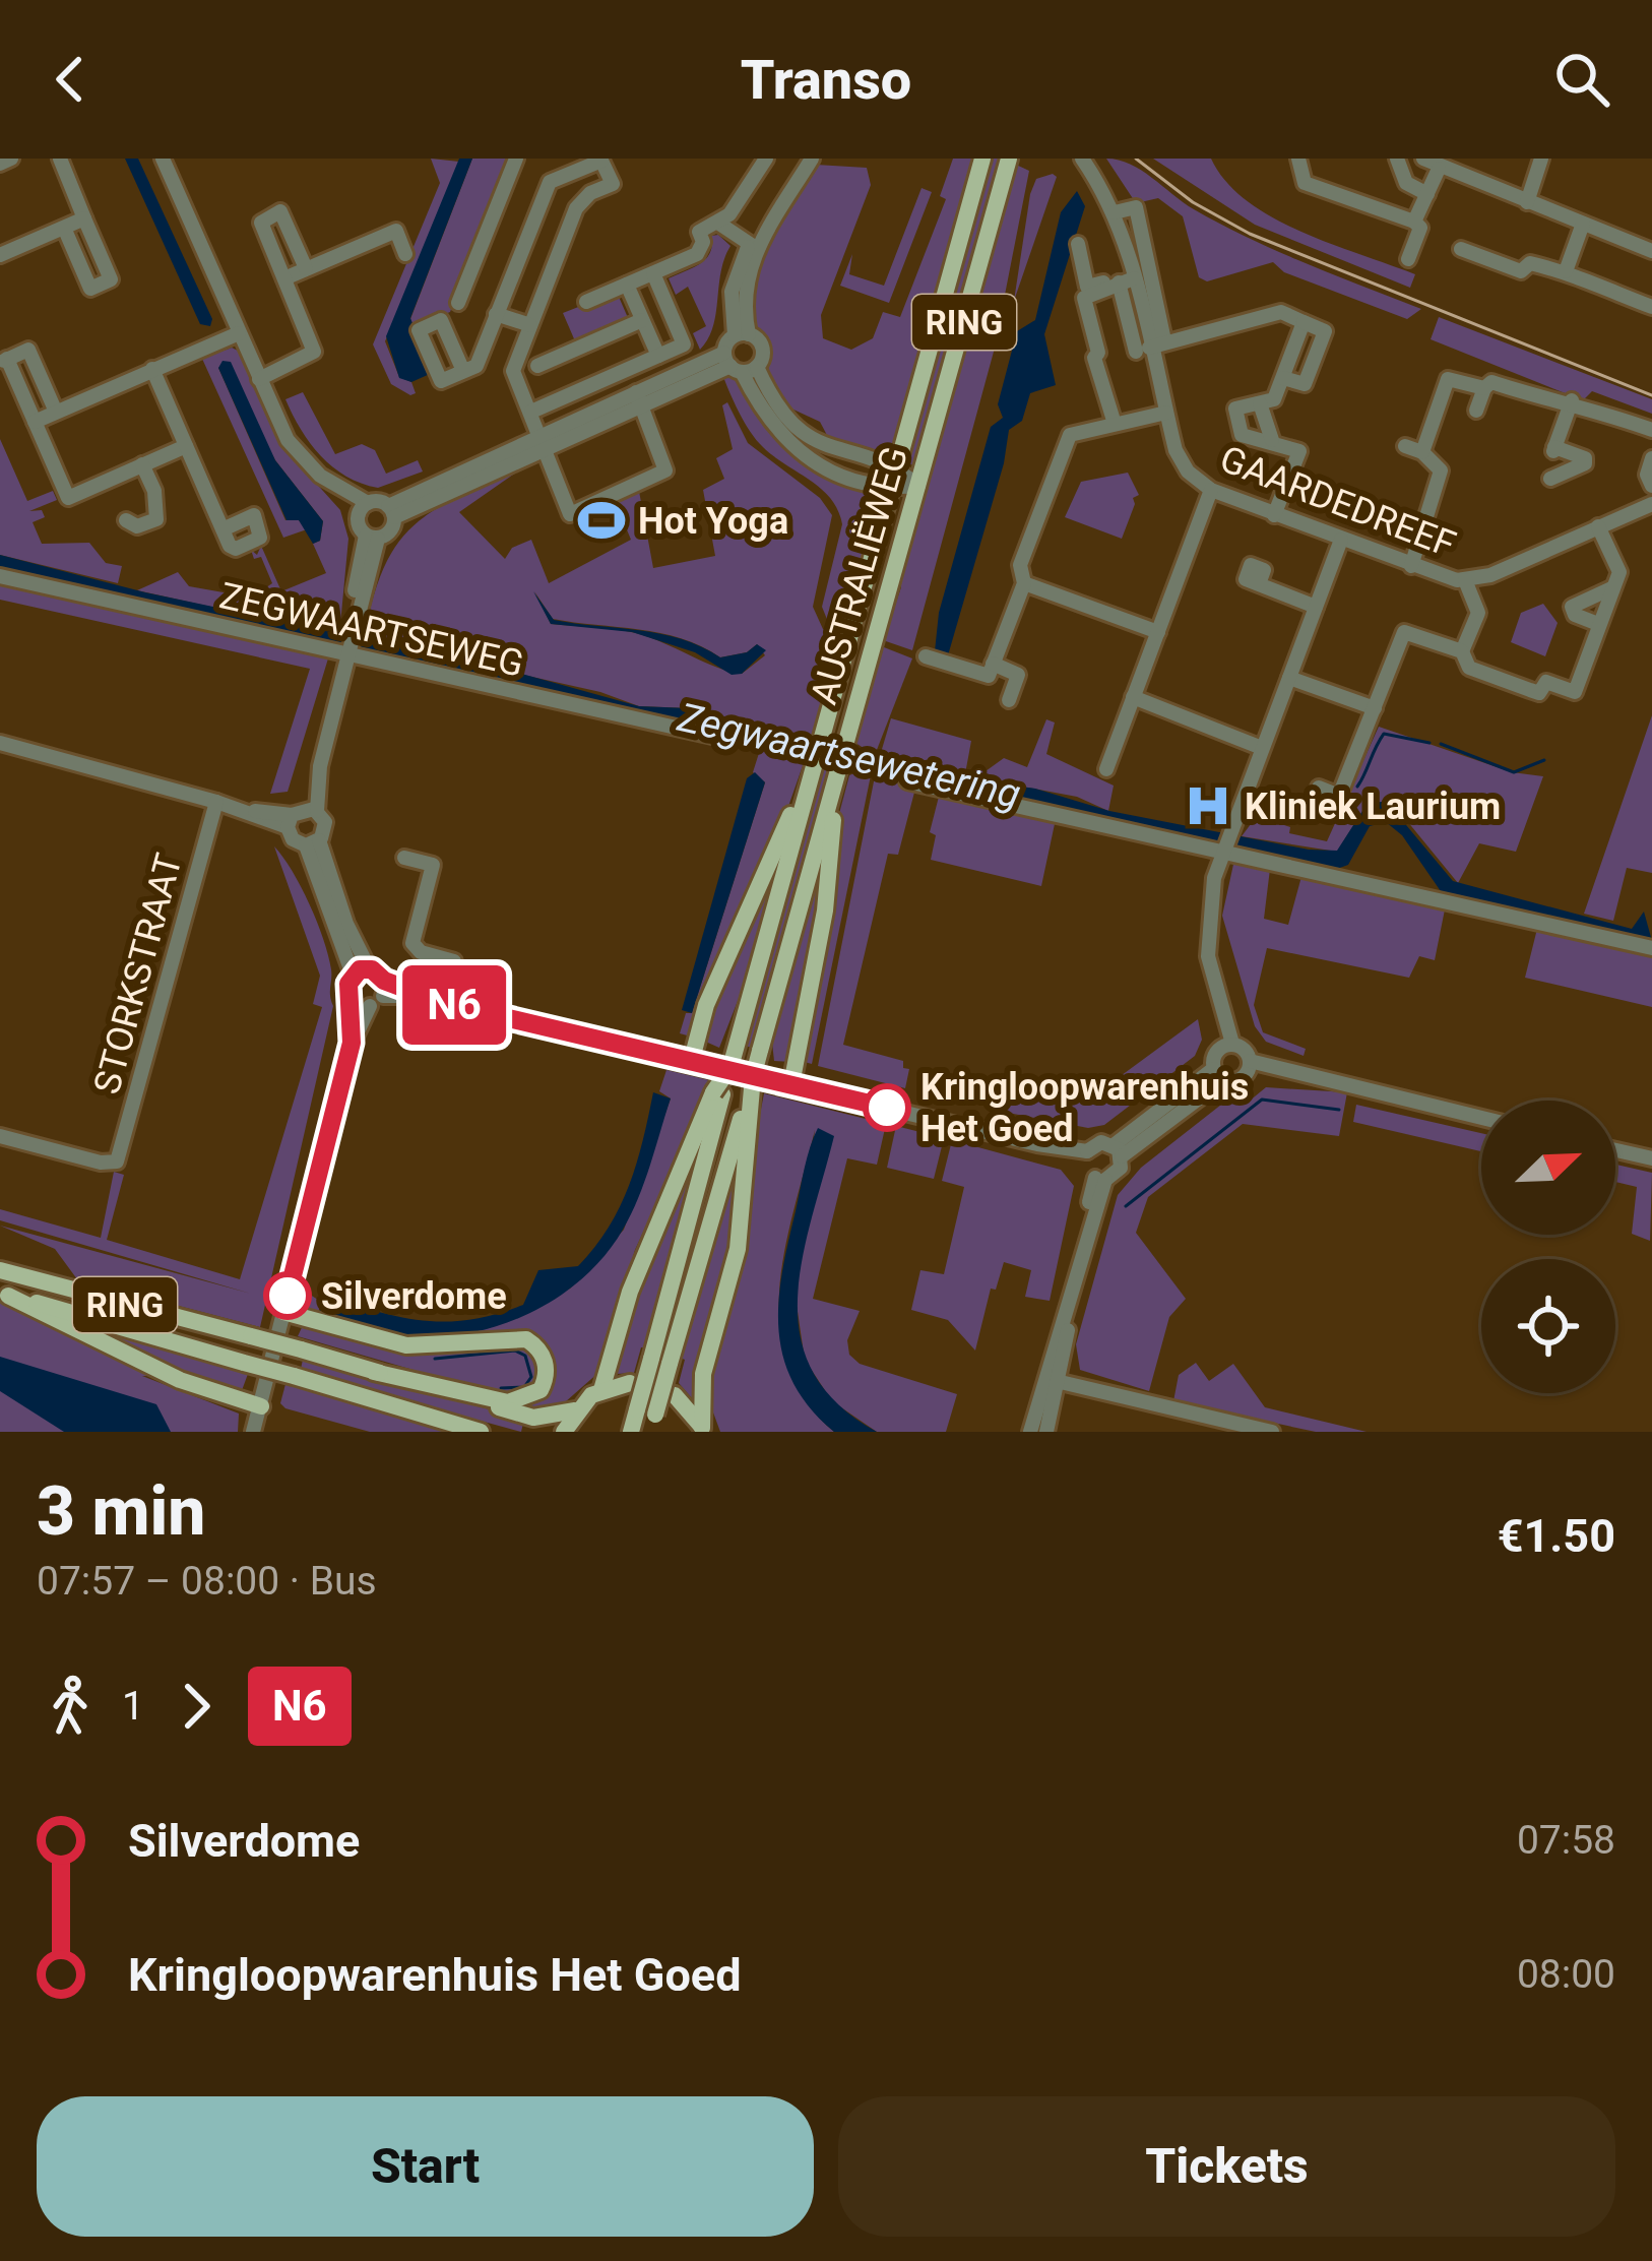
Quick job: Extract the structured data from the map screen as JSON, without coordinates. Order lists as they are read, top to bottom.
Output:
{
  "streets": {
    "main road": ["RING", "AUSTRALIËWEG"],
    "street": ["GAARDEDREEF", "ZEGWAARTSEWEG", "STORKSTRAAT"]
  },
  "crossings": [
    ["RING", "AUSTRALIËWEG"]
  ],
  "water": ["Zegwaartsewetering"],
  "places": {
    "sports": ["Hot Yoga"],
    "hospital": ["Kliniek Laurium"],
    "other": ["Kringloopwarenhuis Het Goed", "Silverdome"]
  },
  "lines": ["bus line N6"],
  "north": "top right",
  "page": {
    "header": "Transo",
    "on_map": "N6",
    "heading": ["3 min", "07:57 – 08:00 · Bus", "€1.50"],
    "legs": ["1", "N6"],
    "list": [
      {
        "name": "Silverdome",
        "value": "07:58"
      },
      {
        "name": "Kringloopwarenhuis Het Goed",
        "value": "08:00"
      }
    ],
    "buttons": ["Start", "Tickets"]
  }
}
